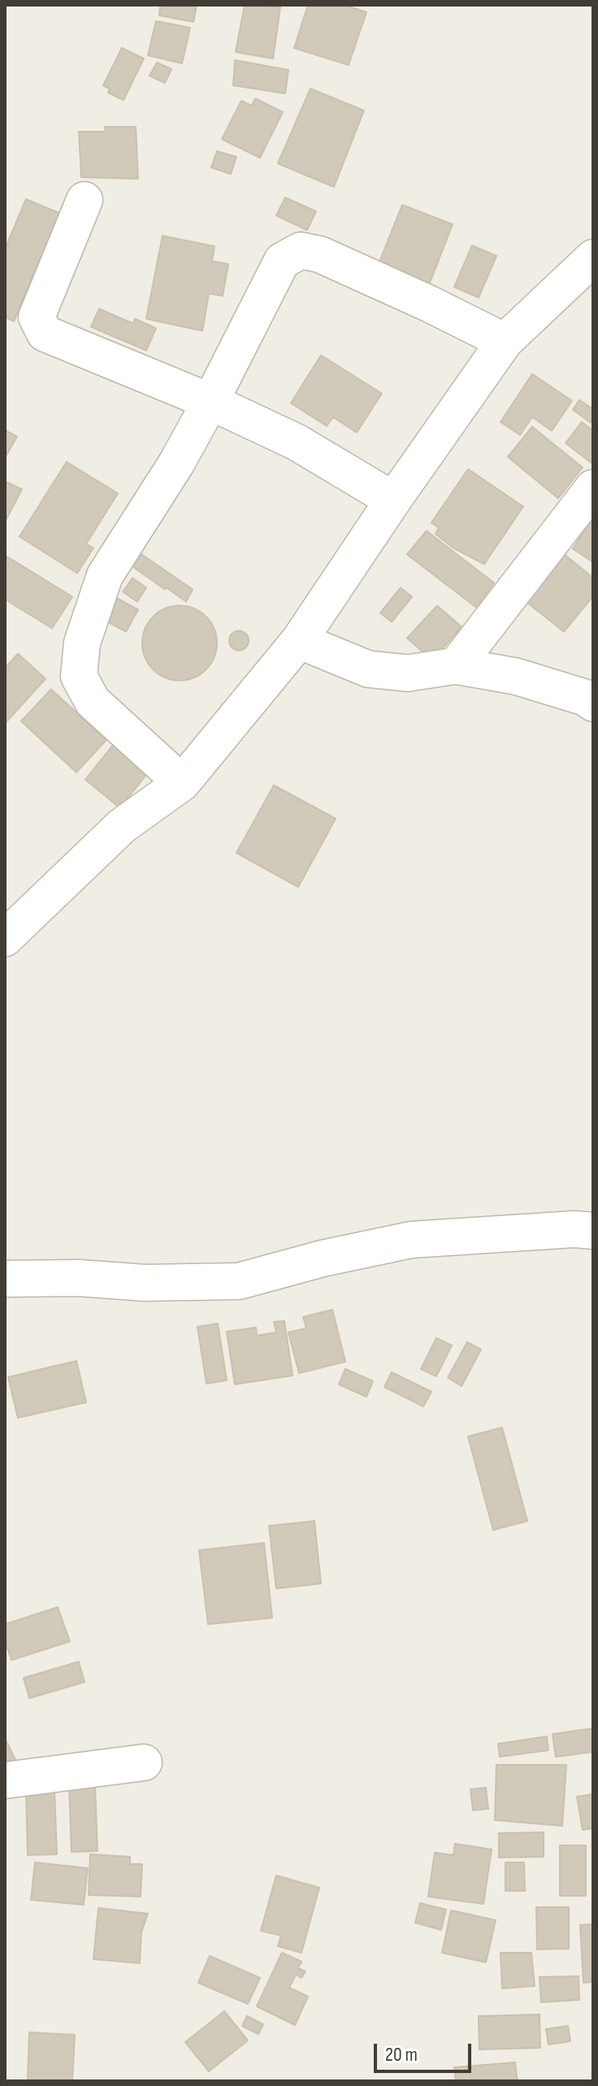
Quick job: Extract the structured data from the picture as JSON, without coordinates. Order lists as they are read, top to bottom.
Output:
{
  "scale_bar": "20 m"
}
